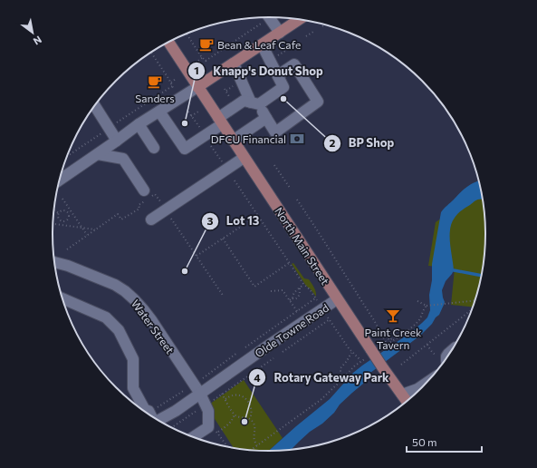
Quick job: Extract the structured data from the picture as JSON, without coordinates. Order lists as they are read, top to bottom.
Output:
{
  "streets": {
    "main road": ["North Main Street"],
    "street": ["Water Street", "Olde Towne Road"]
  },
  "crossings": [
    ["North Main Street", "Olde Towne Road"],
    ["Water Street", "Olde Towne Road"]
  ],
  "places": {
    "cafe": ["Bean & Leaf Cafe", "Sanders"],
    "other": [
      "BP Shop",
      "Knapp's Donut Shop",
      "Lot 13",
      "Rotary Gateway Park"
    ],
    "bank": ["DFCU Financial"],
    "bar": ["Paint Creek Tavern"]
  },
  "scale_bar": "50 m",
  "north": "bottom right"
}
